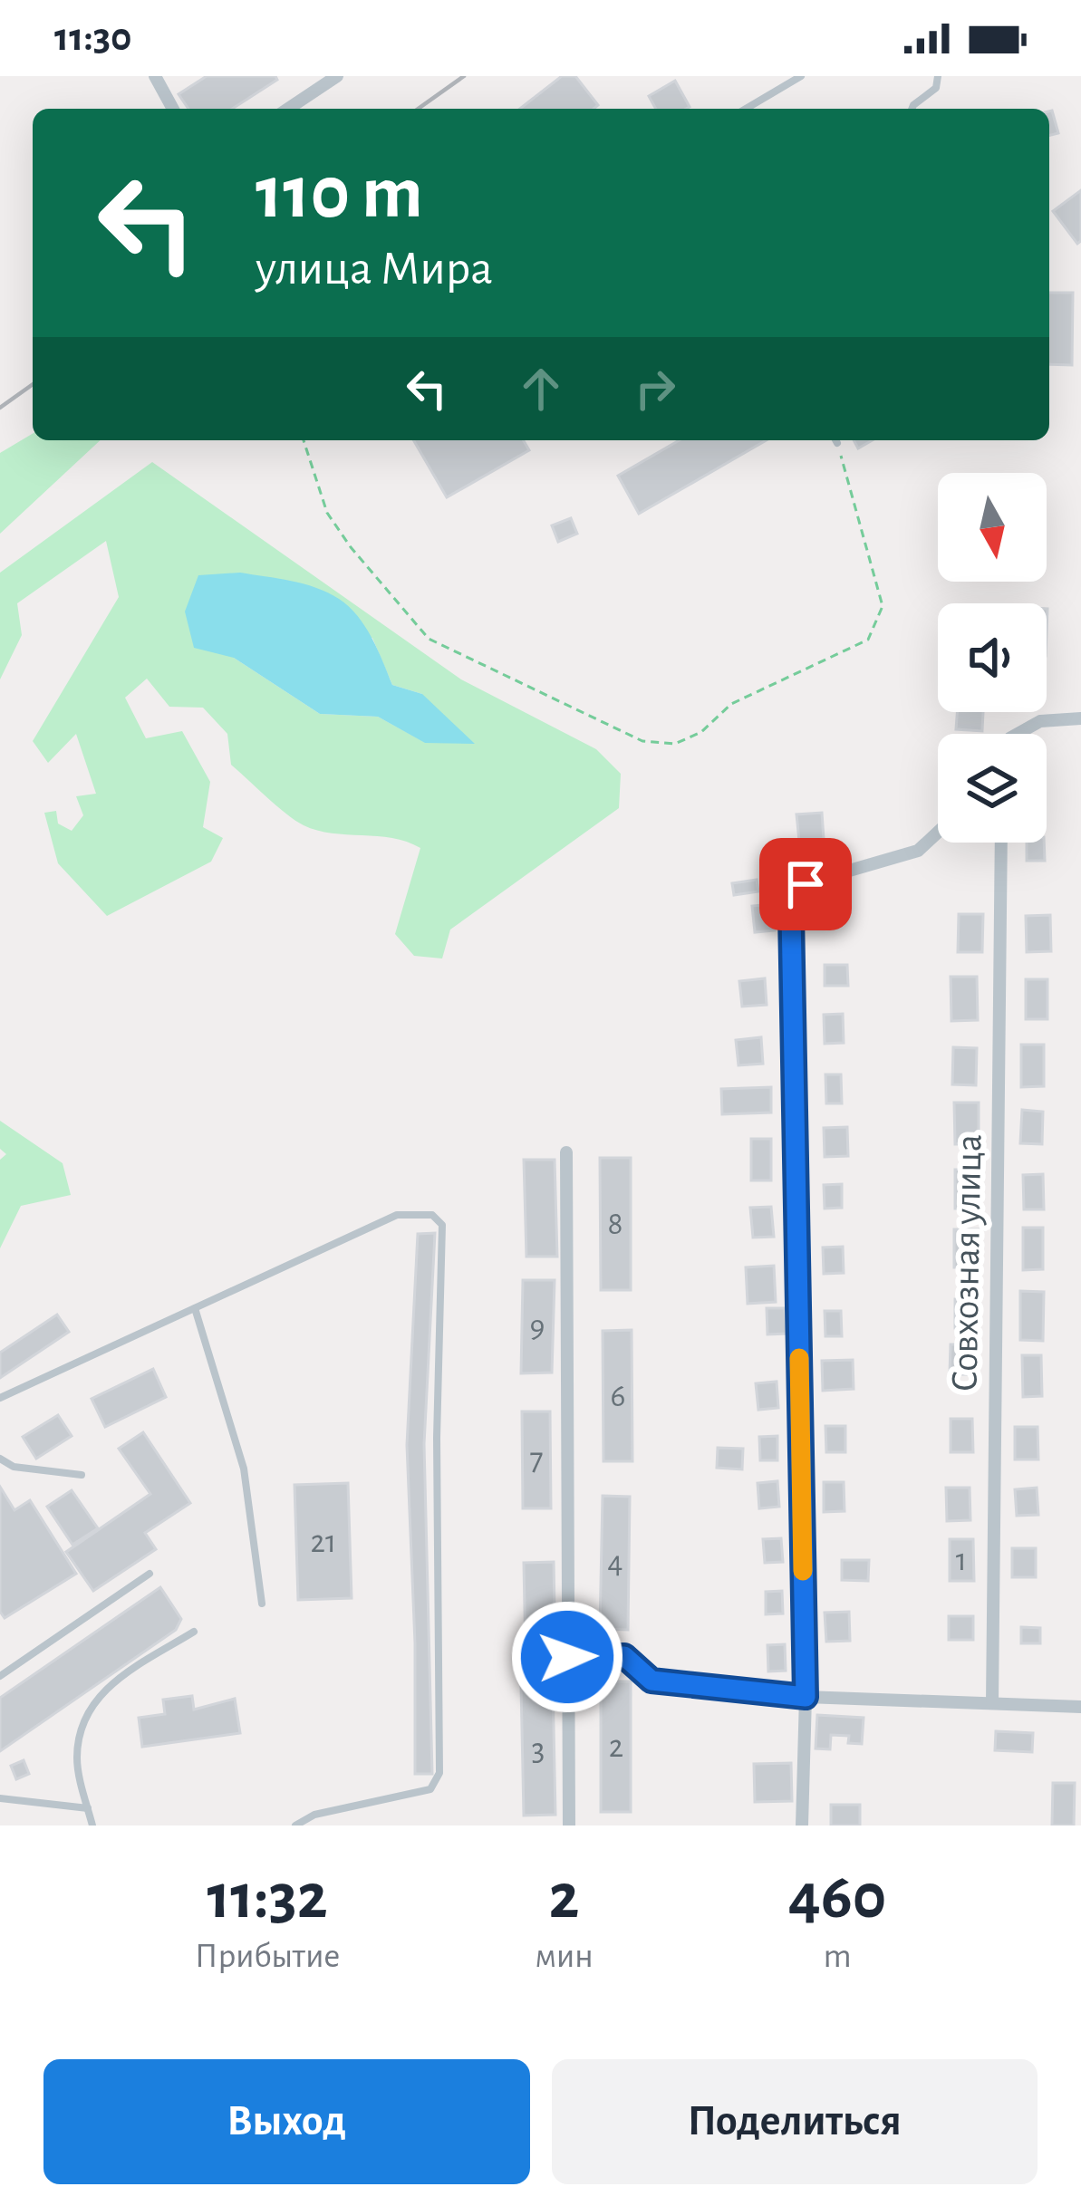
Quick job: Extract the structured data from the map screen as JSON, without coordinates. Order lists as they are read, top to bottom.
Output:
{
  "streets": {
    "street": ["Совхозная улица"]
  },
  "house_numbers": [
    "8",
    "9",
    "6",
    "7",
    "21",
    "1",
    "4",
    "2",
    "3"
  ],
  "north": "bottom",
  "page": {
    "status": "11:30",
    "turn": ["110 m", "улица Мира"],
    "eta": [
      "11:32",
      "Прибытие",
      "2",
      "мин",
      "460",
      "m"
    ],
    "buttons": ["Выход", "Поделиться"]
  }
}
